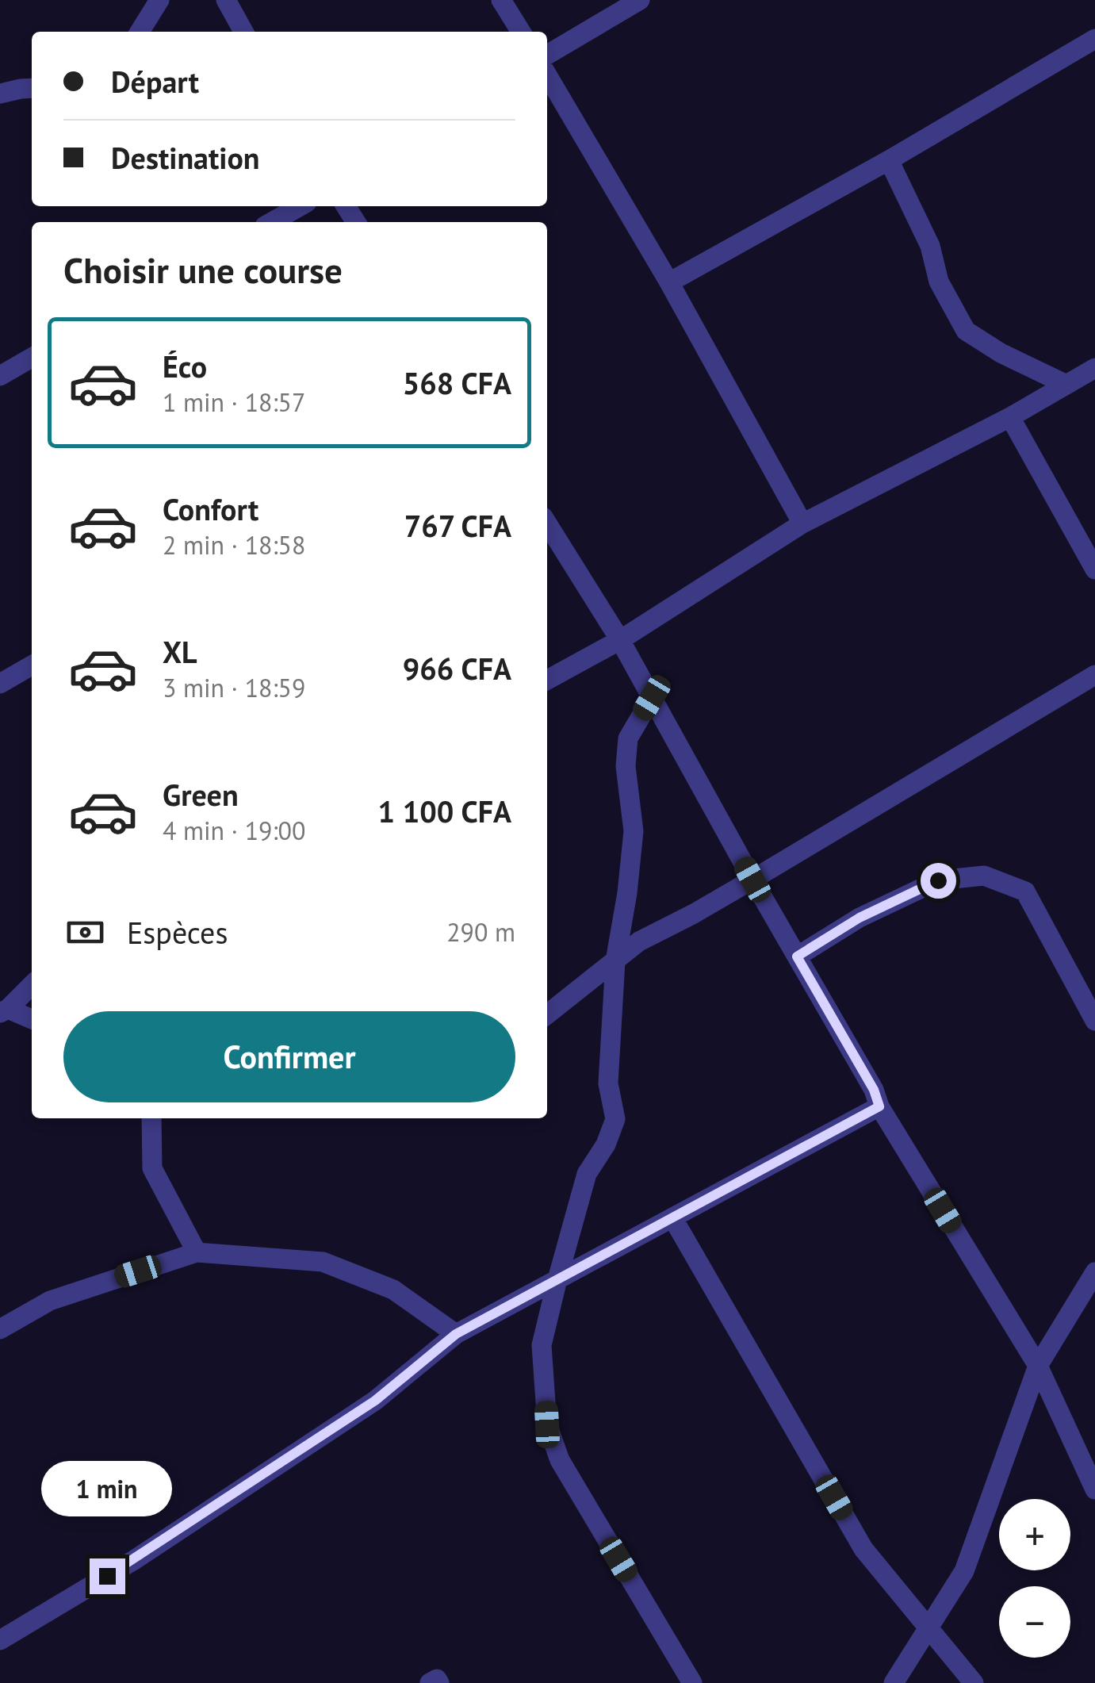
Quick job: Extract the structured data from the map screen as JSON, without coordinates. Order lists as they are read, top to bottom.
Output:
{
  "page": {
    "banner": ["Départ", "Destination"],
    "heading": "Choisir une course",
    "list": [
      {
        "name": "Éco",
        "note": "1 min · 18:57",
        "value": "568 CFA"
      },
      {
        "name": "Confort",
        "note": "2 min · 18:58",
        "value": "767 CFA"
      },
      {
        "name": "XL",
        "note": "3 min · 18:59",
        "value": "966 CFA"
      },
      {
        "name": "Green",
        "note": "4 min · 19:00",
        "value": "1 100 CFA"
      }
    ],
    "pay": ["Espèces", "290 m"],
    "buttons": "Confirmer",
    "bubble": "1 min",
    "map_buttons": ["+", "−"]
  }
}
